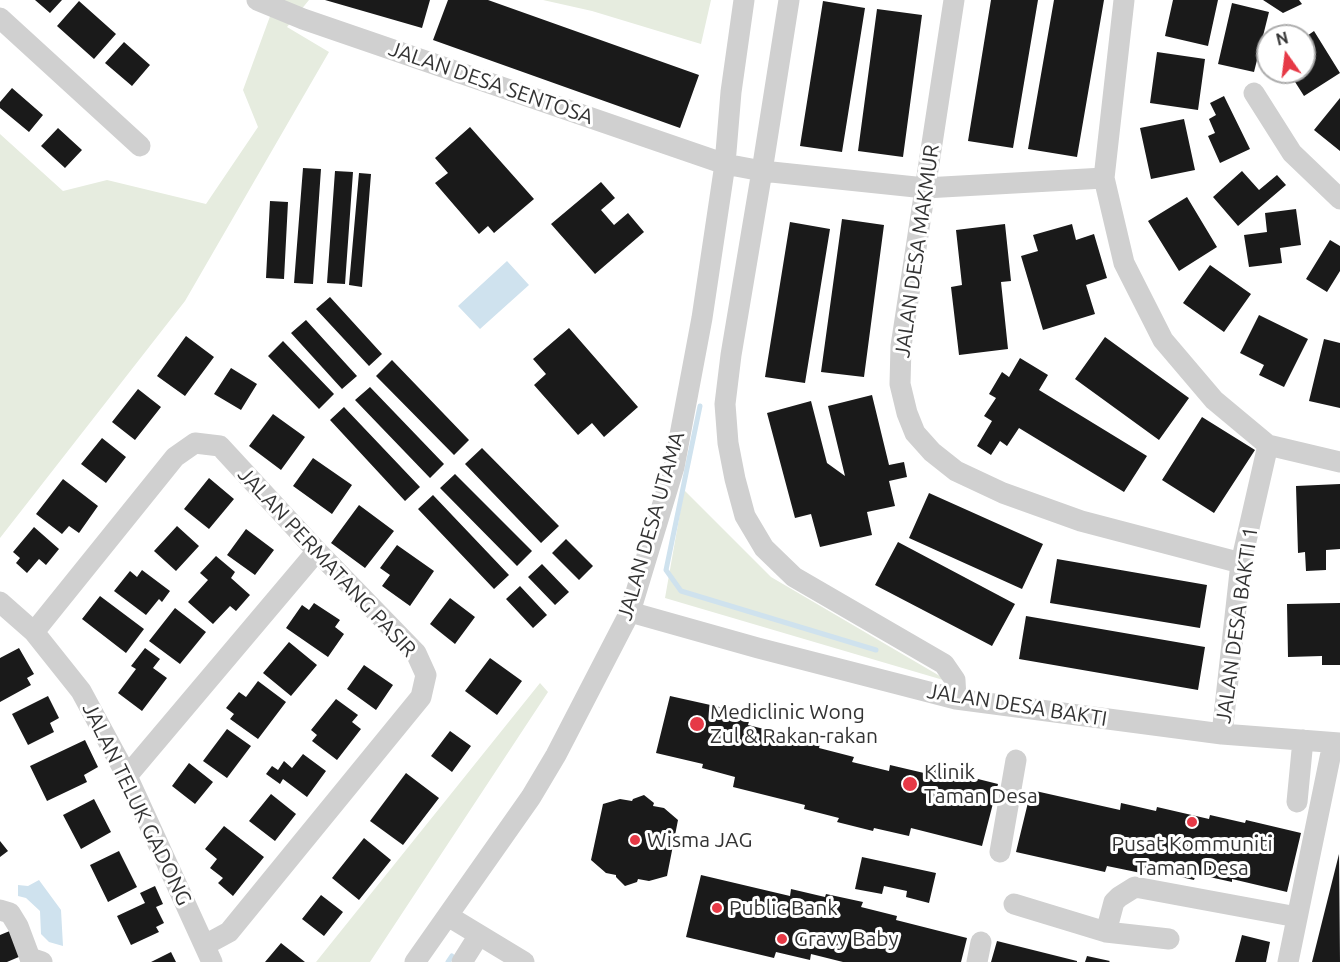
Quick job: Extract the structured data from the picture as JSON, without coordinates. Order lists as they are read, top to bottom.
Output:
{
  "streets": {
    "street": [
      "JALAN DESA SENTOSA",
      "JALAN DESA MAKMUR",
      "JALAN DESA UTAMA",
      "JALAN PERMATANG PASIR",
      "JALAN DESA BAKTI 1",
      "JALAN DESA BAKTI",
      "JALAN TELUK GADONG"
    ]
  },
  "crossings": [
    ["JALAN DESA SENTOSA", "JALAN DESA MAKMUR"],
    ["JALAN DESA SENTOSA", "JALAN DESA UTAMA"],
    ["JALAN DESA MAKMUR", "JALAN DESA BAKTI 1"],
    ["JALAN DESA UTAMA", "JALAN DESA BAKTI"],
    ["JALAN PERMATANG PASIR", "JALAN TELUK GADONG"],
    ["JALAN DESA BAKTI 1", "JALAN DESA BAKTI"]
  ],
  "places": [
    "Mediclinic Wong Zul & Rakan-rakan",
    "Klinik Taman Desa",
    "Pusat Kommuniti Taman Desa",
    "Wisma JAG",
    "Public Bank",
    "Gravy Baby"
  ],
  "north": "top"
}
